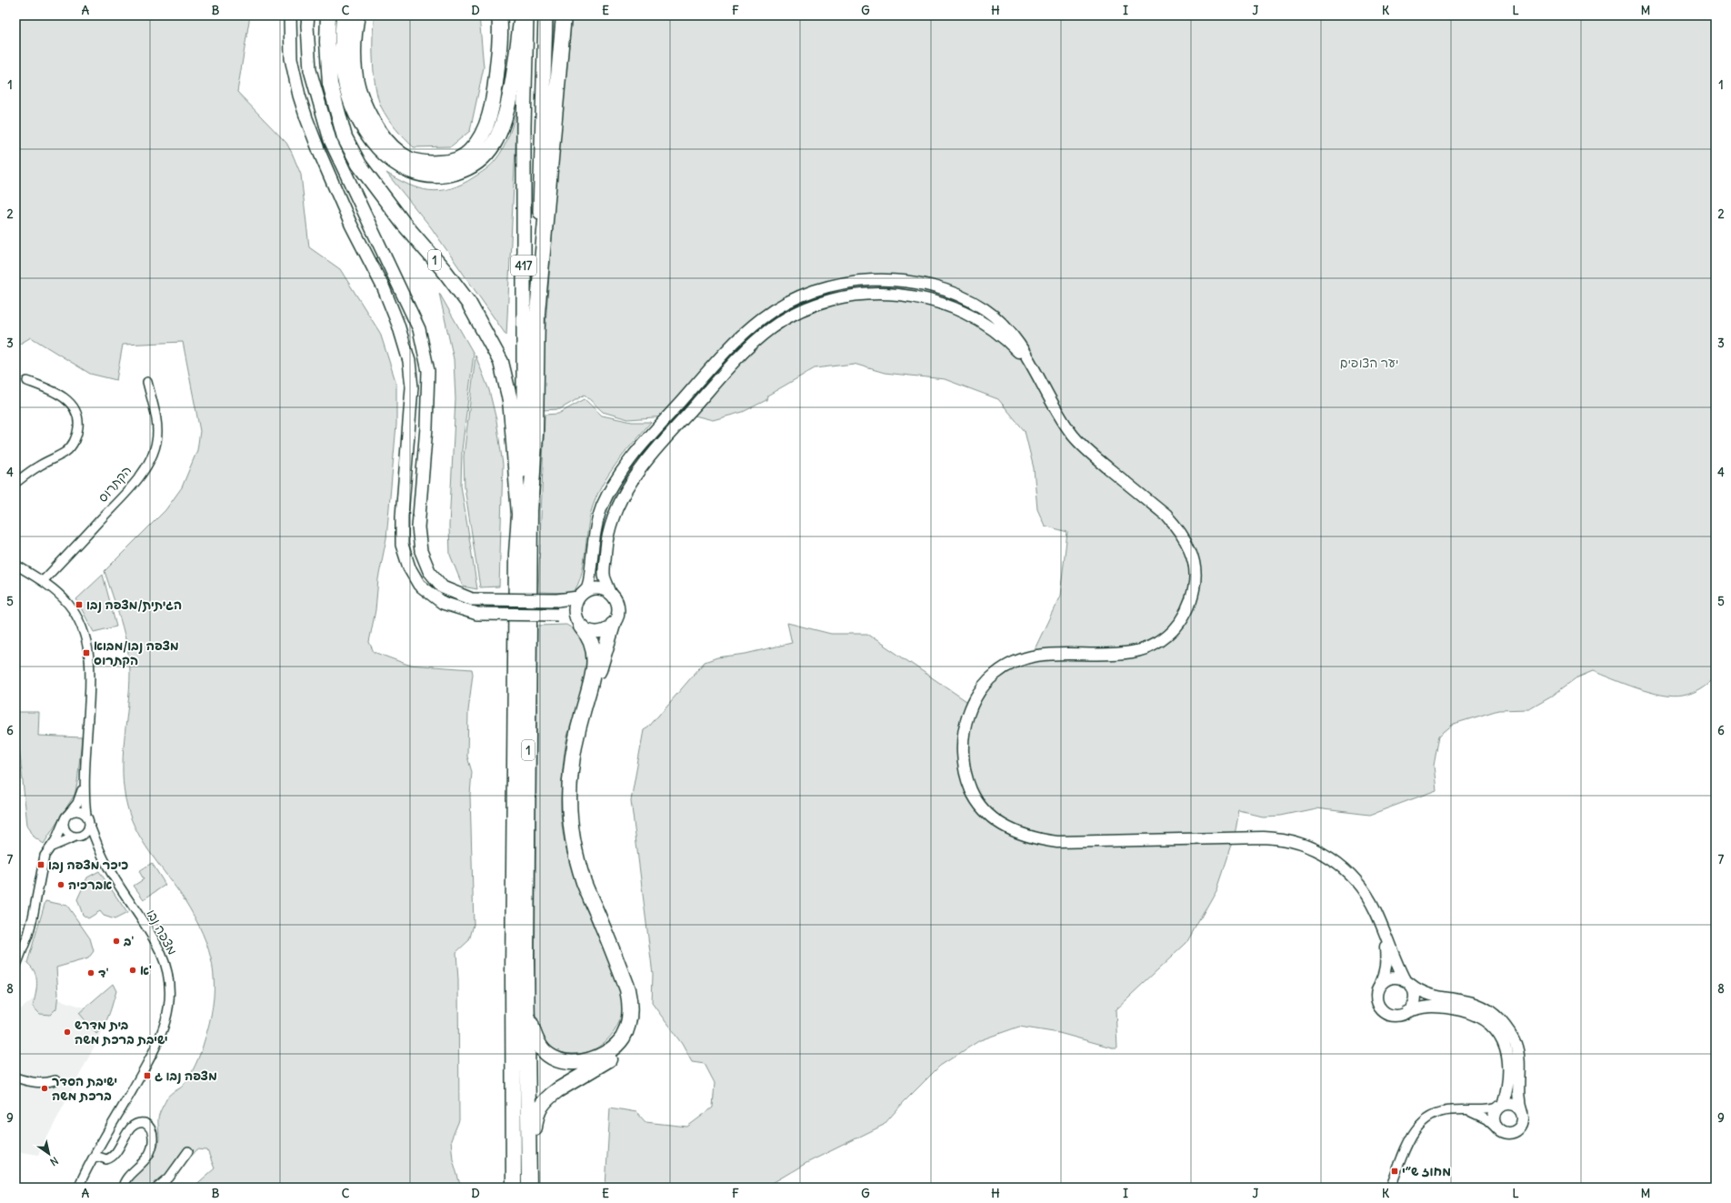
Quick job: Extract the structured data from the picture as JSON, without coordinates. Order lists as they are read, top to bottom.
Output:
{
  "streets": {
    "highway": ["1"],
    "main road": ["417"],
    "street": ["הקתרוס", "מצפה נבו"]
  },
  "crossings": [
    ["1", "417"],
    ["הקתרוס", "מצפה נבו"]
  ],
  "parks": ["יער הצופים"],
  "places": {
    "transit": [
      "הגיתית/מצפה נבו",
      "מצפה נבו/מבוא הקתרוס",
      "כיכר מצפה נבו",
      "מצפה נבו ג",
      "מחוז ש״י"
    ],
    "other": [
      "אברכיה",
      "ב'",
      "א'",
      "ד'",
      "בית מדרש ישיבת ברכת משה",
      "ישיבת הסדר ברכת משה"
    ]
  },
  "north": "bottom right",
  "grid": {
    "columns": [
      "A",
      "B",
      "C",
      "D",
      "E",
      "F",
      "G",
      "H",
      "I",
      "J",
      "K",
      "L",
      "M"
    ],
    "rows": [
      "1",
      "2",
      "3",
      "4",
      "5",
      "6",
      "7",
      "8",
      "9"
    ]
  }
}
